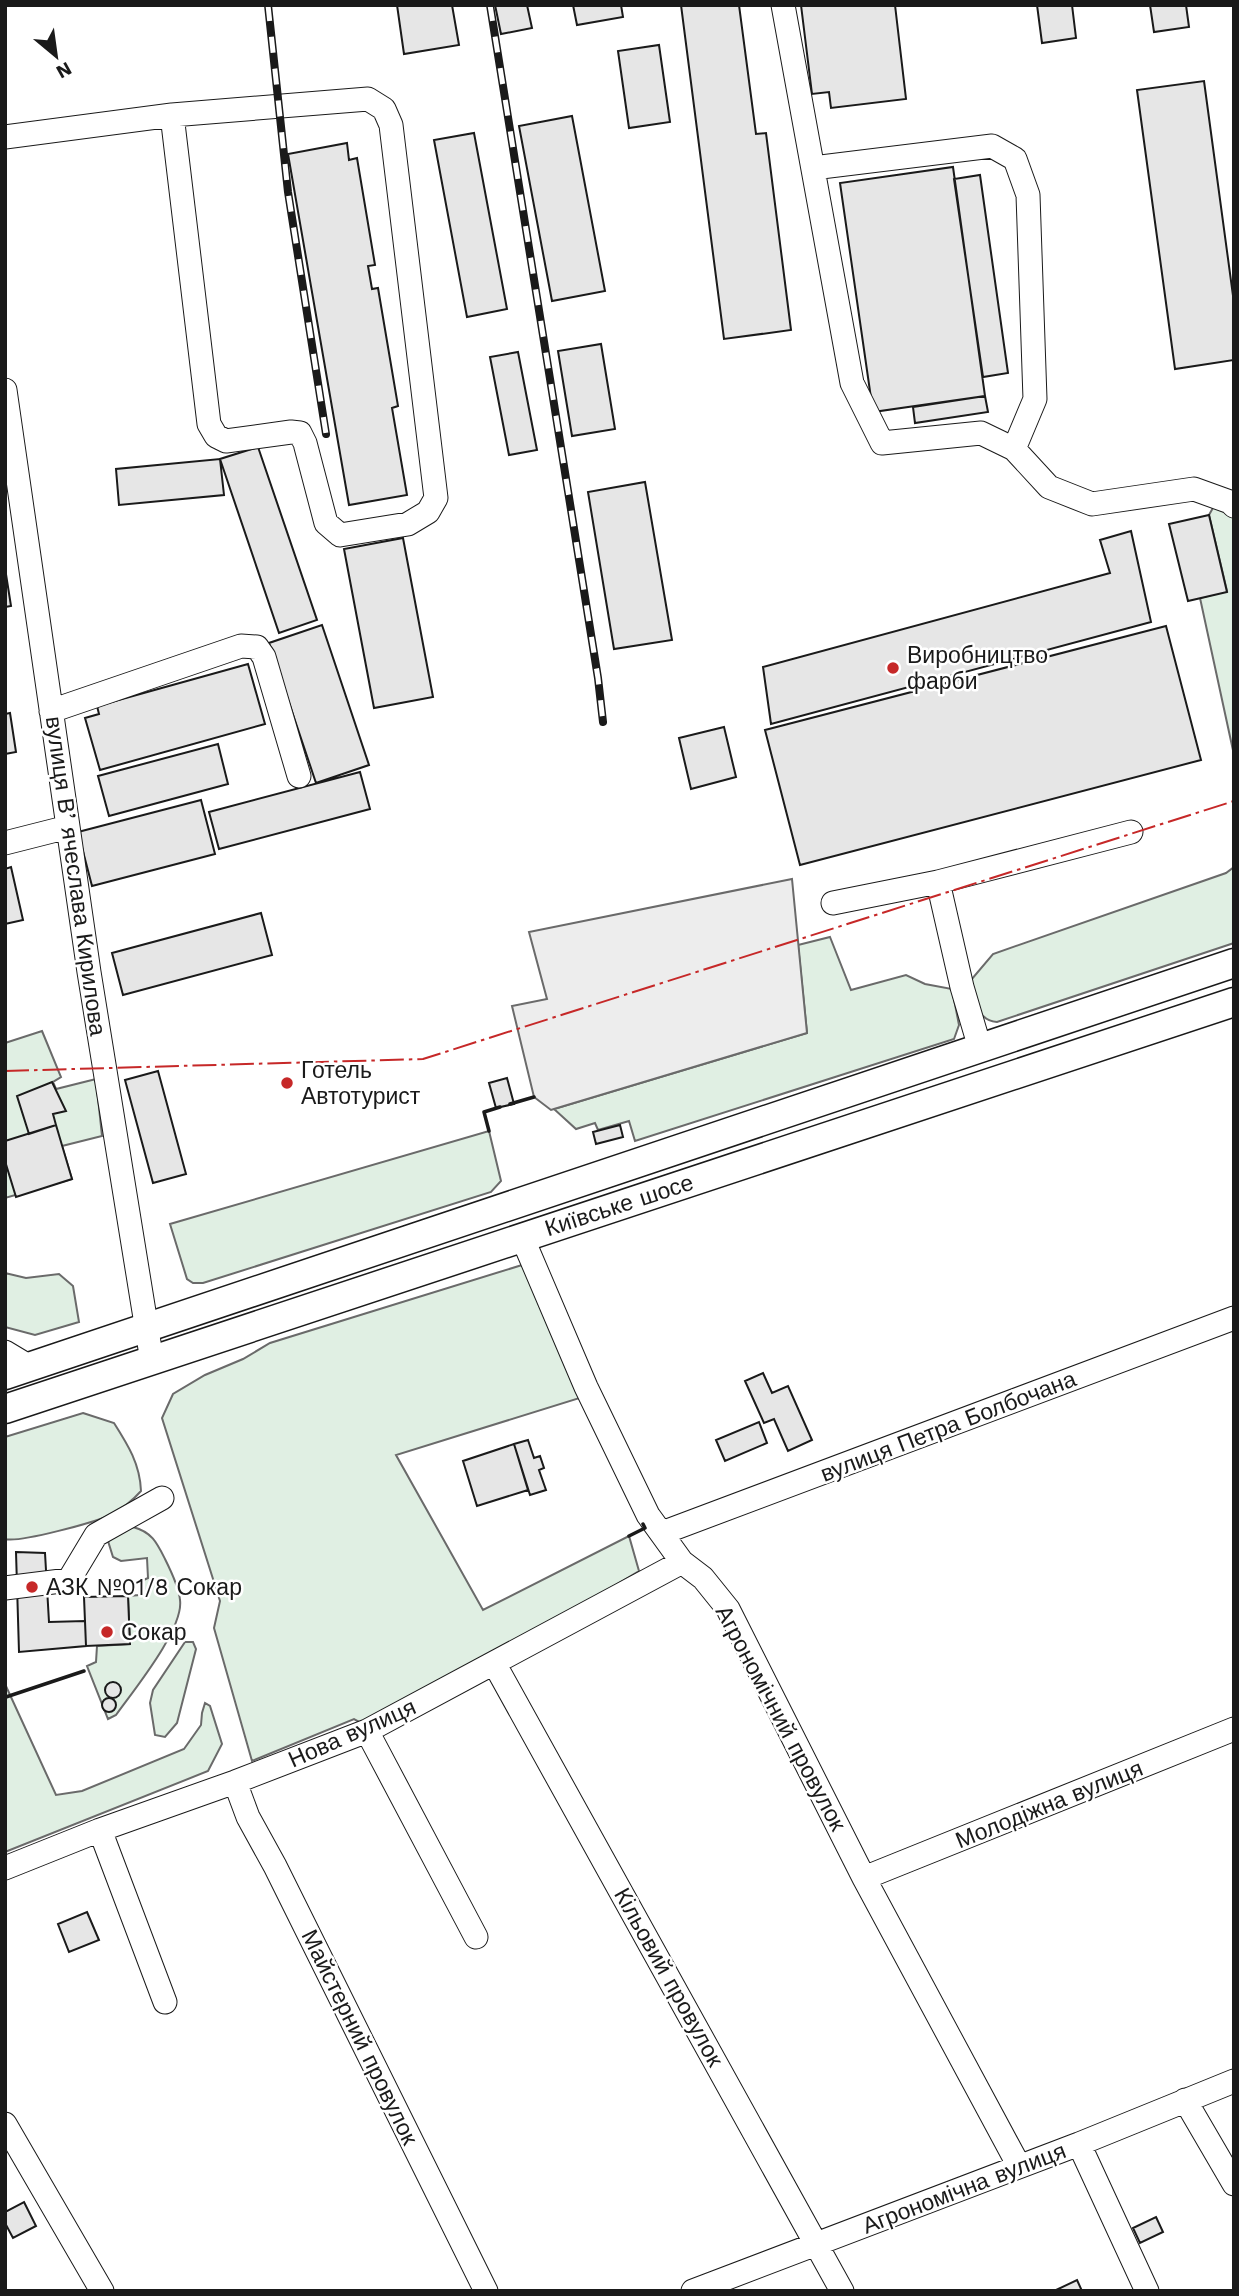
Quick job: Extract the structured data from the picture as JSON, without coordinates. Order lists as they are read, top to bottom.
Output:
{
  "streets": {
    "main road": ["Київське шосе"],
    "street": [
      "вулиця Вʼячеслава Кирилова",
      "вулиця Петра Болбочана",
      "Агрономічний провулок",
      "Нова вулиця",
      "Молодіжна вулиця",
      "Кільовий провулок",
      "Майстерний провулок",
      "Агрономічна вулиця"
    ]
  },
  "crossings": [
    ["вулиця Вʼячеслава Кирилова", "Київське шосе"],
    ["Київське шосе", "Агрономічний провулок"],
    ["вулиця Петра Болбочана", "Агрономічний провулок"],
    ["Агрономічний провулок", "Нова вулиця"],
    ["Агрономічний провулок", "Молодіжна вулиця"],
    ["Агрономічний провулок", "Агрономічна вулиця"],
    ["Нова вулиця", "Кільовий провулок"],
    ["Нова вулиця", "Майстерний провулок"],
    ["Кільовий провулок", "Агрономічна вулиця"]
  ],
  "places": [
    "Виробництво фарби",
    "Готель Автотурист",
    "АЗК №01/8 Сокар",
    "Сокар"
  ],
  "north": "bottom right"
}
